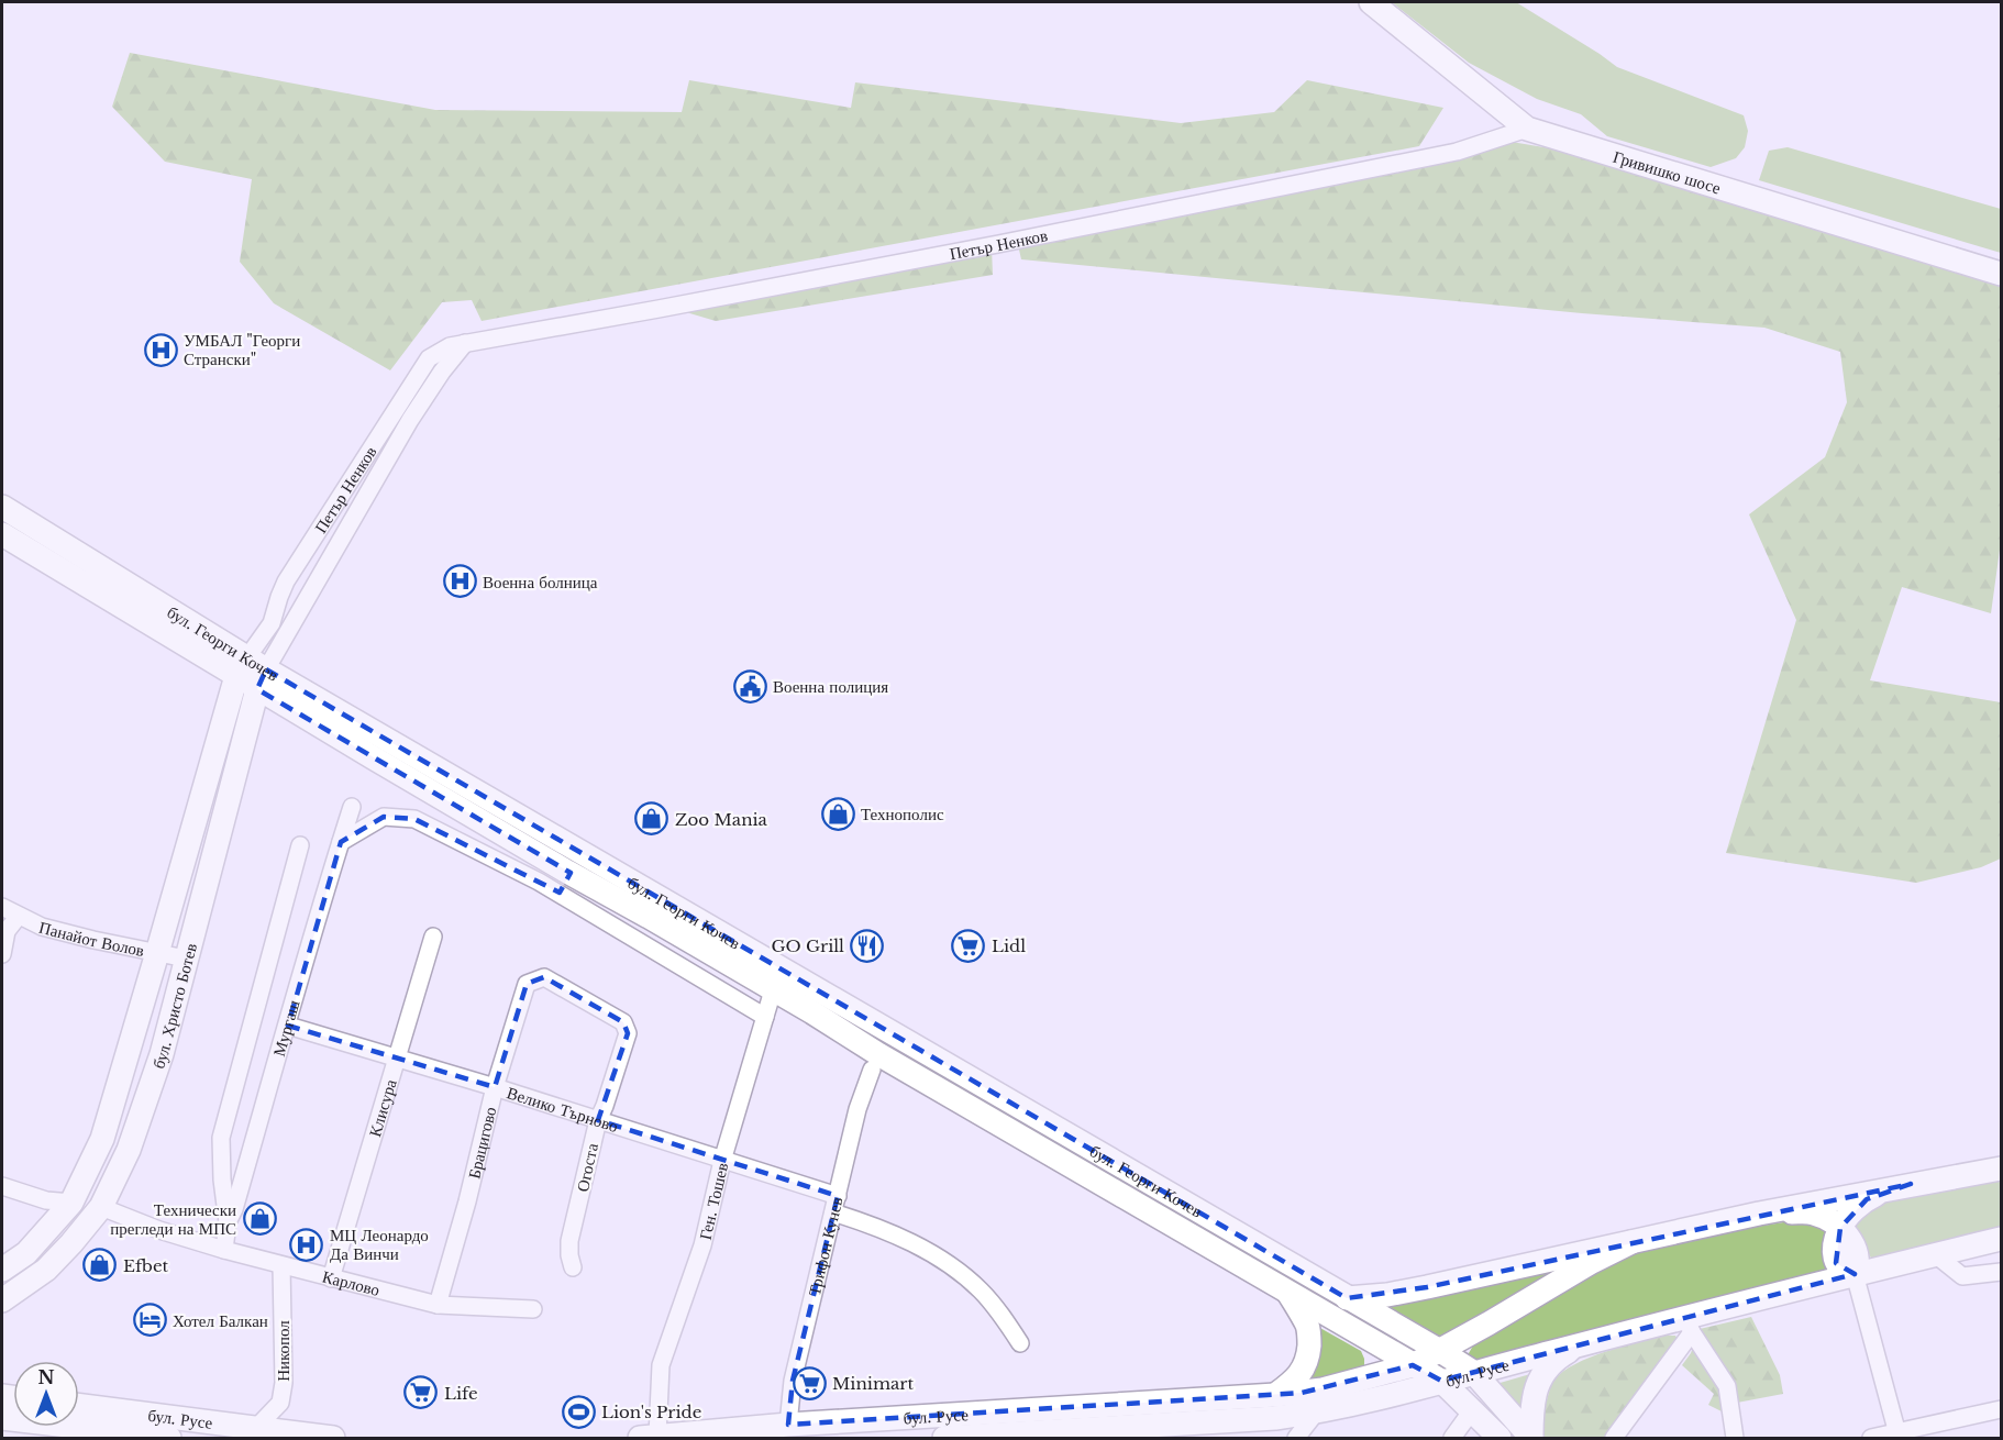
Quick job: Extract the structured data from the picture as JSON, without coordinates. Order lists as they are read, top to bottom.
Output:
{
  "streets": {
    "main road": [
      "Гривишко шосе",
      "бул. Георги Кочев",
      "бул. Христо Ботев",
      "бул. Русе"
    ],
    "street": [
      "Петър Ненков",
      "Панайот Волов",
      "Мургаш",
      "Клисура",
      "Велико Търново",
      "Брацигово",
      "Огоста",
      "Ген. Тошев",
      "Трифон Кунев",
      "Карлово",
      "Никопол"
    ]
  },
  "crossings": [
    ["Гривишко шосе", "Петър Ненков"],
    ["Петър Ненков", "бул. Георги Кочев"],
    ["Петър Ненков", "бул. Христо Ботев"],
    ["бул. Георги Кочев", "бул. Христо Ботев"],
    ["бул. Георги Кочев", "Ген. Тошев"],
    ["бул. Георги Кочев", "бул. Русе"],
    ["Панайот Волов", "бул. Христо Ботев"],
    ["бул. Христо Ботев", "Карлово"],
    ["Мургаш", "Велико Търново"],
    ["Мургаш", "Карлово"],
    ["Клисура", "Велико Търново"],
    ["Клисура", "Карлово"],
    ["Велико Търново", "Брацигово"],
    ["Велико Търново", "Огоста"],
    ["Велико Търново", "Ген. Тошев"],
    ["Велико Търново", "Трифон Кунев"],
    ["Брацигово", "Огоста"],
    ["Брацигово", "Карлово"],
    ["Ген. Тошев", "бул. Русе"],
    ["Трифон Кунев", "бул. Русе"],
    ["Карлово", "Никопол"],
    ["Никопол", "бул. Русе"]
  ],
  "places": {
    "hospital": ["УМБАЛ \"Георги Странски\"", "Военна болница", "МЦ Леонардо Да Винчи"],
    "public building": ["Военна полиция"],
    "shop": [
      "Технополис",
      "Zoo Mania",
      "Технически прегледи на МПС",
      "Efbet"
    ],
    "restaurant": ["GO Grill"],
    "supermarket": ["Lidl", "Minimart", "Life"],
    "hotel": ["Хотел Балкан"],
    "sports": ["Lion's Pride"]
  },
  "north": "top"
}
